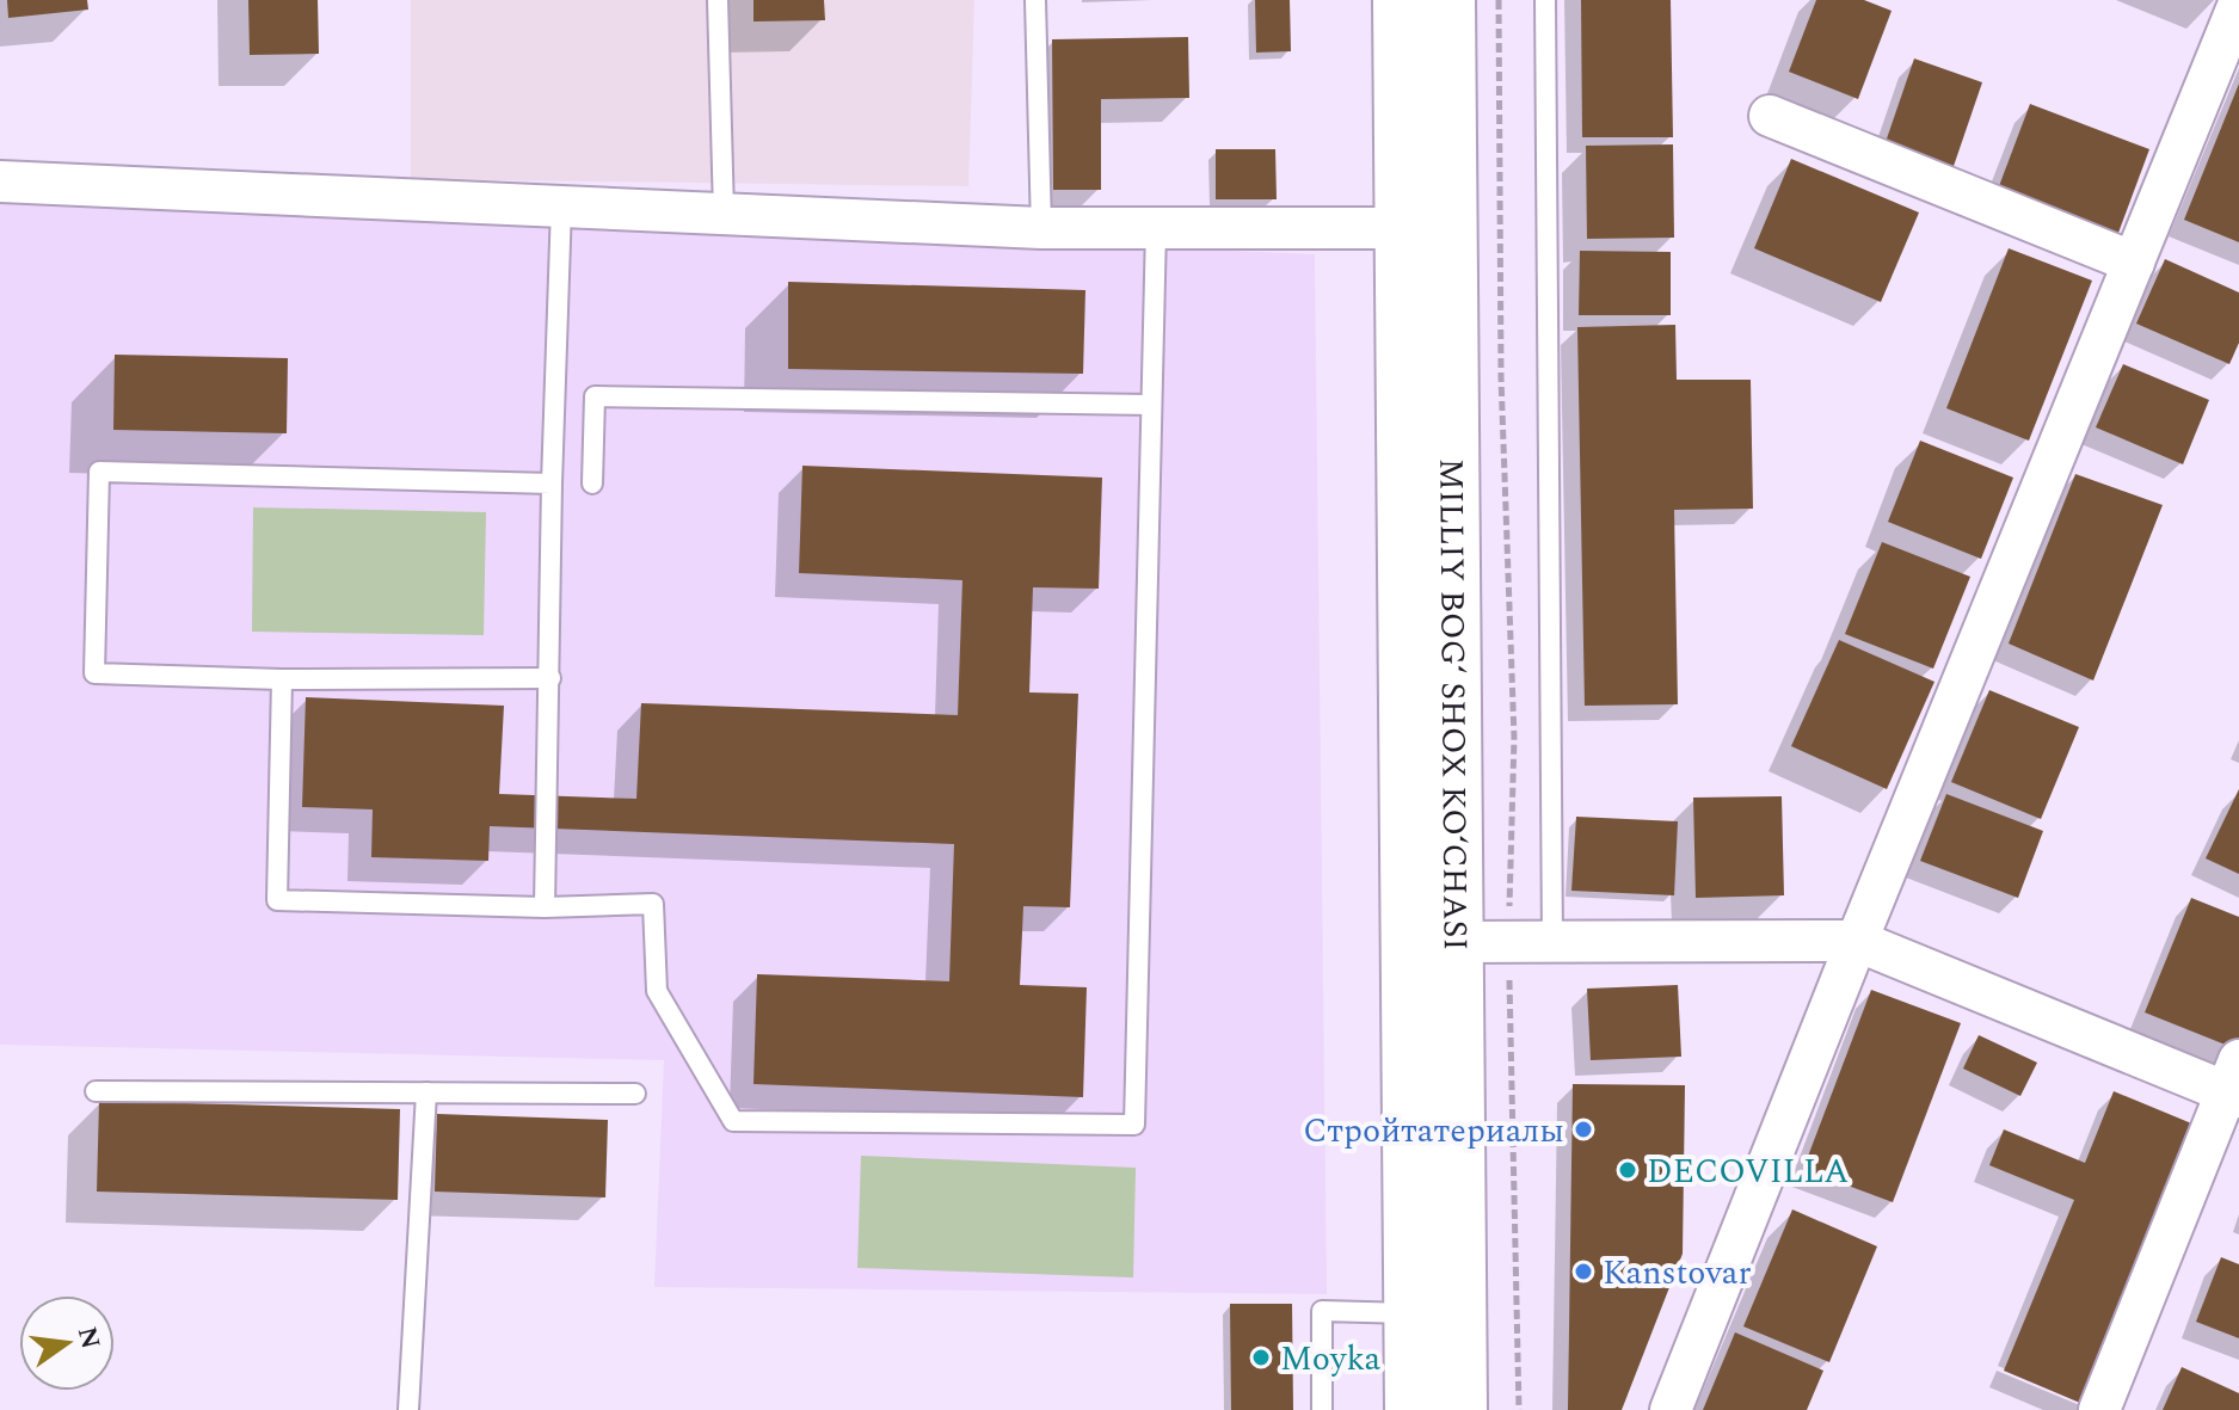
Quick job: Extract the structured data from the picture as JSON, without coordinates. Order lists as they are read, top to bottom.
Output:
{
  "streets": {
    "main road": ["MILLIY BOG‘ SHOX KO‘CHASI"]
  },
  "places": [
    "Стройтатериалы",
    "DECOVILLA",
    "Kanstovar",
    "Moyka"
  ],
  "north": "right"
}
